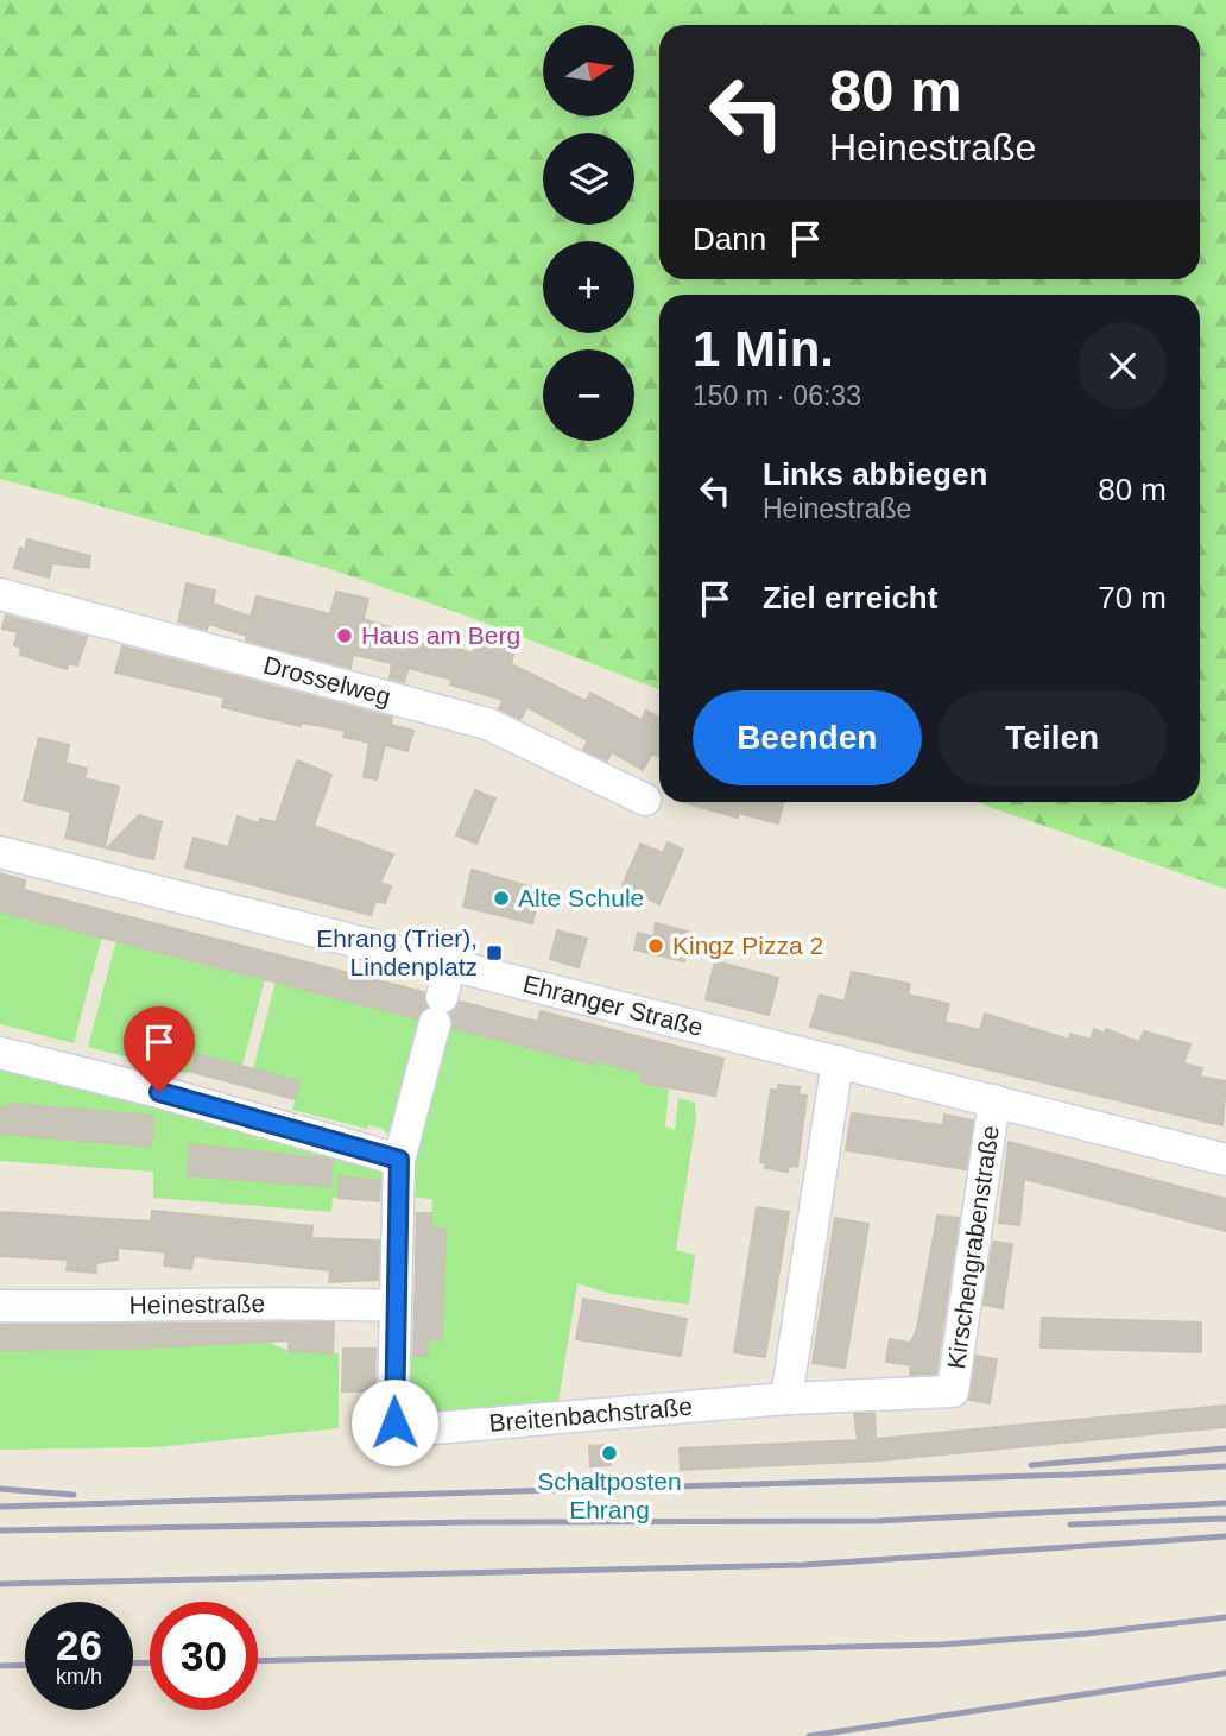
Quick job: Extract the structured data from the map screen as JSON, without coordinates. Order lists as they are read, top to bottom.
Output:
{
  "streets": {
    "street": [
      "Drosselweg",
      "Ehranger Straße",
      "Kirschengrabenstraße",
      "Heinestraße",
      "Breitenbachstraße"
    ]
  },
  "crossings": [
    ["Ehranger Straße", "Kirschengrabenstraße"],
    ["Kirschengrabenstraße", "Breitenbachstraße"],
    ["Heinestraße", "Breitenbachstraße"]
  ],
  "places": {
    "other": [
      "Haus am Berg",
      "Alte Schule",
      "Kingz Pizza 2",
      "Schaltposten Ehrang"
    ],
    "transit": ["Ehrang (Trier), Lindenplatz"]
  },
  "north": "right",
  "page": {
    "map_buttons": ["+", "−"],
    "turn": ["80 m", "Heinestraße"],
    "then": "Dann",
    "heading": ["1 Min.", "150 m · 06:33"],
    "list": [
      {
        "name": "Links abbiegen",
        "note": "Heinestraße",
        "value": "80 m"
      },
      {
        "name": "Ziel erreicht",
        "value": "70 m"
      }
    ],
    "buttons": ["Beenden", "Teilen"],
    "speed": "26 km/h",
    "limit": "30"
  }
}
